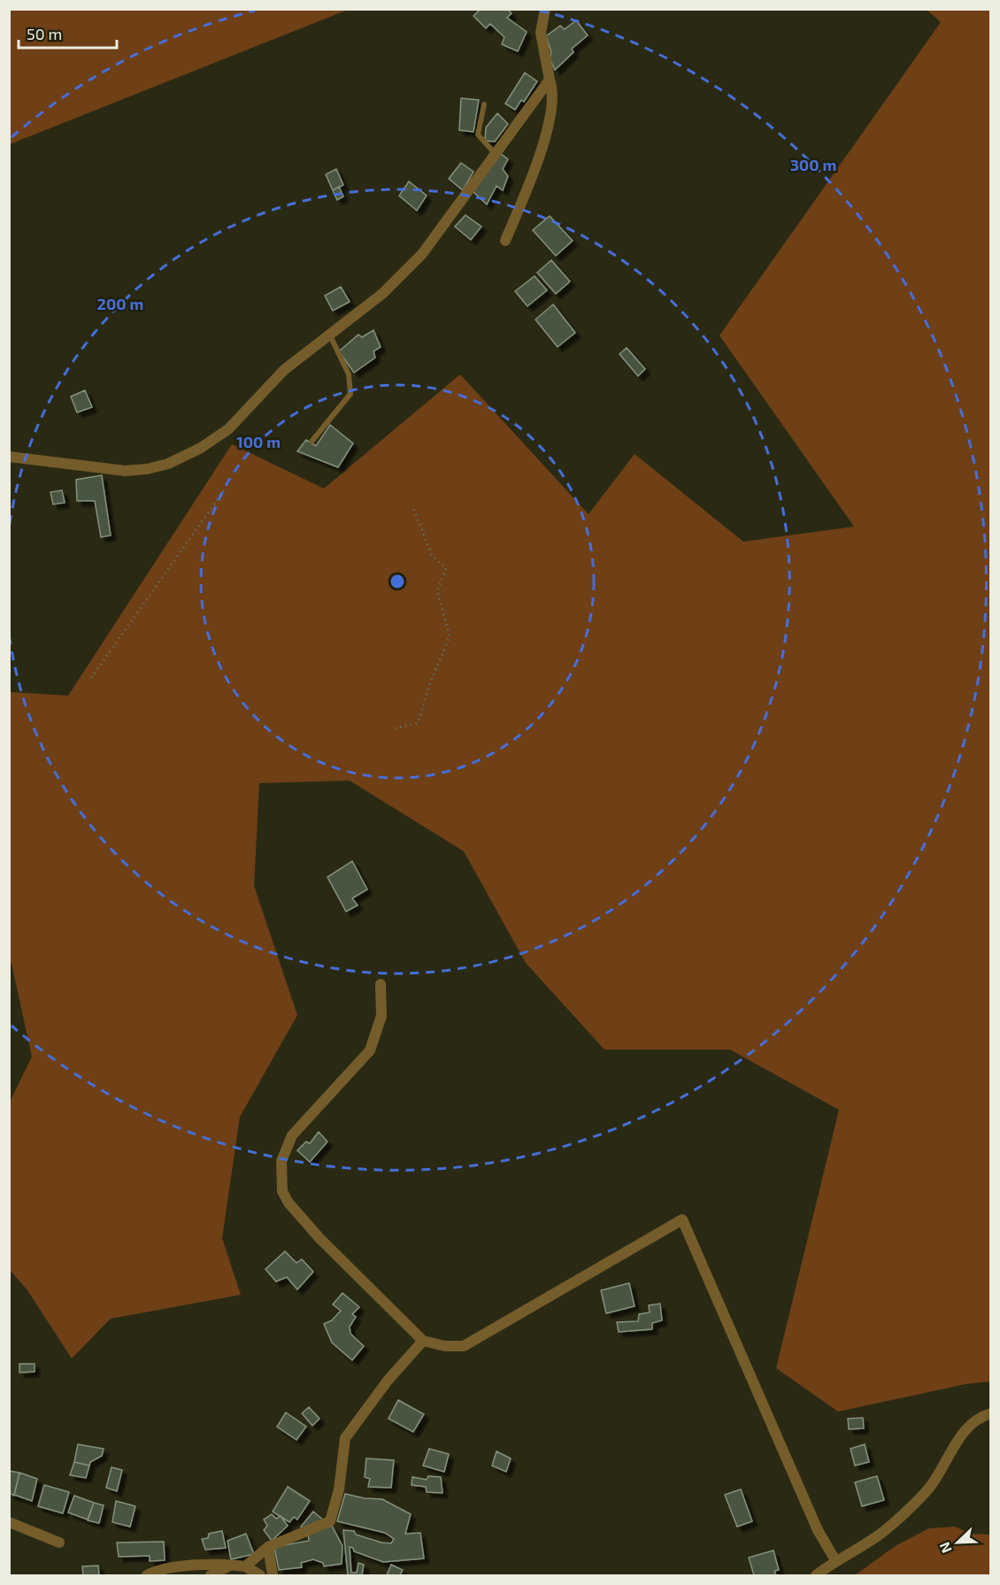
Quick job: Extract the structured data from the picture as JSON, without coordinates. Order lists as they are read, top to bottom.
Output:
{
  "scale_bar": "50 m",
  "north": "bottom left",
  "rings": ["300 m", "200 m", "100 m"]
}
